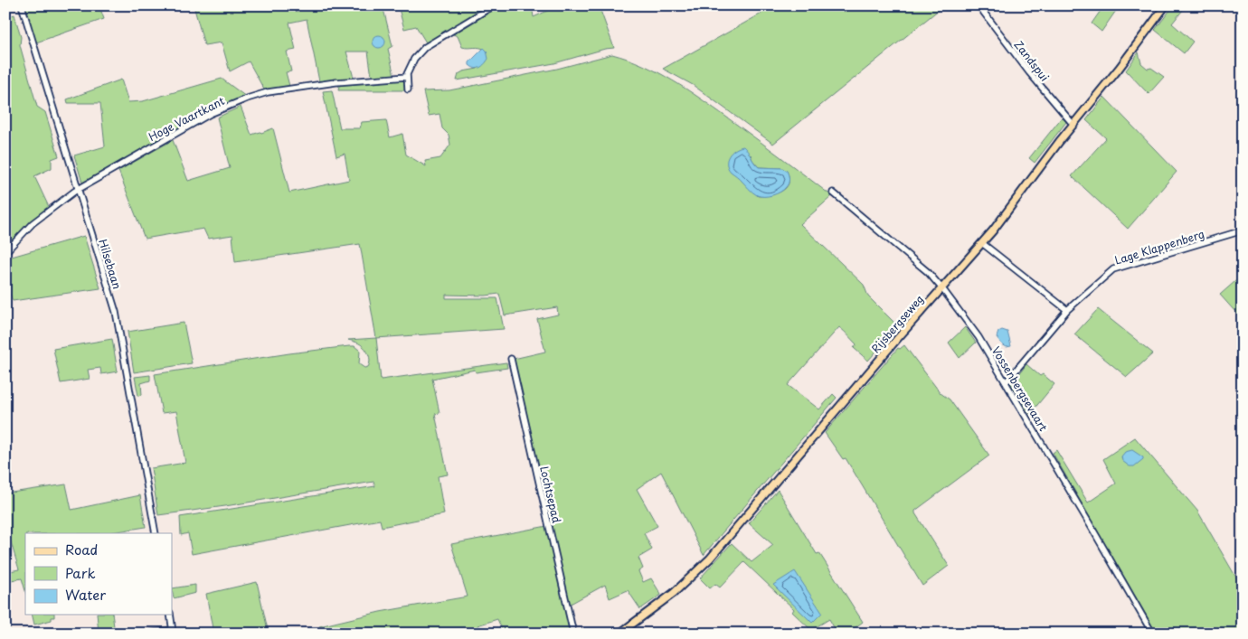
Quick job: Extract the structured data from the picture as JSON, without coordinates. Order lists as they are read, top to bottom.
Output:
{
  "streets": {
    "main road": ["Rijsbergseweg"],
    "street": [
      "Zandspui",
      "Hoge Vaartkant",
      "Lage Klappenberg",
      "Hilsebaan",
      "Vossenbergsevaart",
      "Lochtsepad"
    ]
  },
  "crossings": [
    ["Zandspui", "Rijsbergseweg"],
    ["Hoge Vaartkant", "Hilsebaan"],
    ["Lage Klappenberg", "Vossenbergsevaart"],
    ["Rijsbergseweg", "Vossenbergsevaart"]
  ],
  "legend": ["Road", "Park", "Water"]
}
